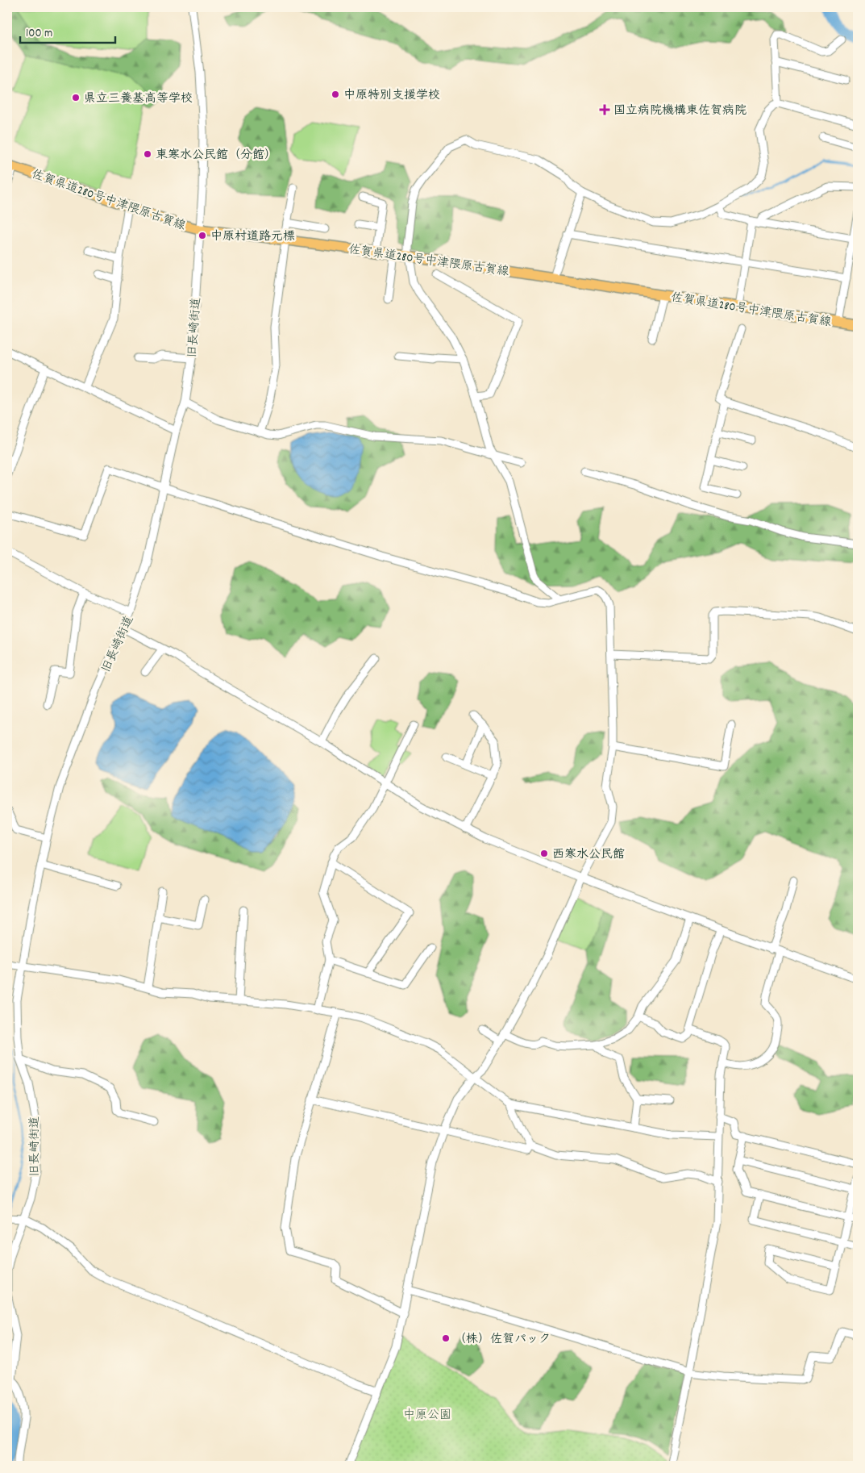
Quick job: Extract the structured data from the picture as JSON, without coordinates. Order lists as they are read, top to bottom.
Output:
{
  "streets": {
    "main road": ["佐賀県道280号中津隈原古賀線"],
    "street": ["旧長崎街道"]
  },
  "crossings": [
    ["佐賀県道280号中津隈原古賀線", "旧長崎街道"]
  ],
  "parks": ["中原公園"],
  "places": {
    "other": [
      "中原特別支援学校",
      "県立三養基高等学校",
      "東寒水公民館（分館）",
      "中原村道路元標",
      "西寒水公民館",
      "（株）佐賀パック"
    ],
    "health": ["国立病院機構東佐賀病院"]
  },
  "scale_bar": "100 m"
}
